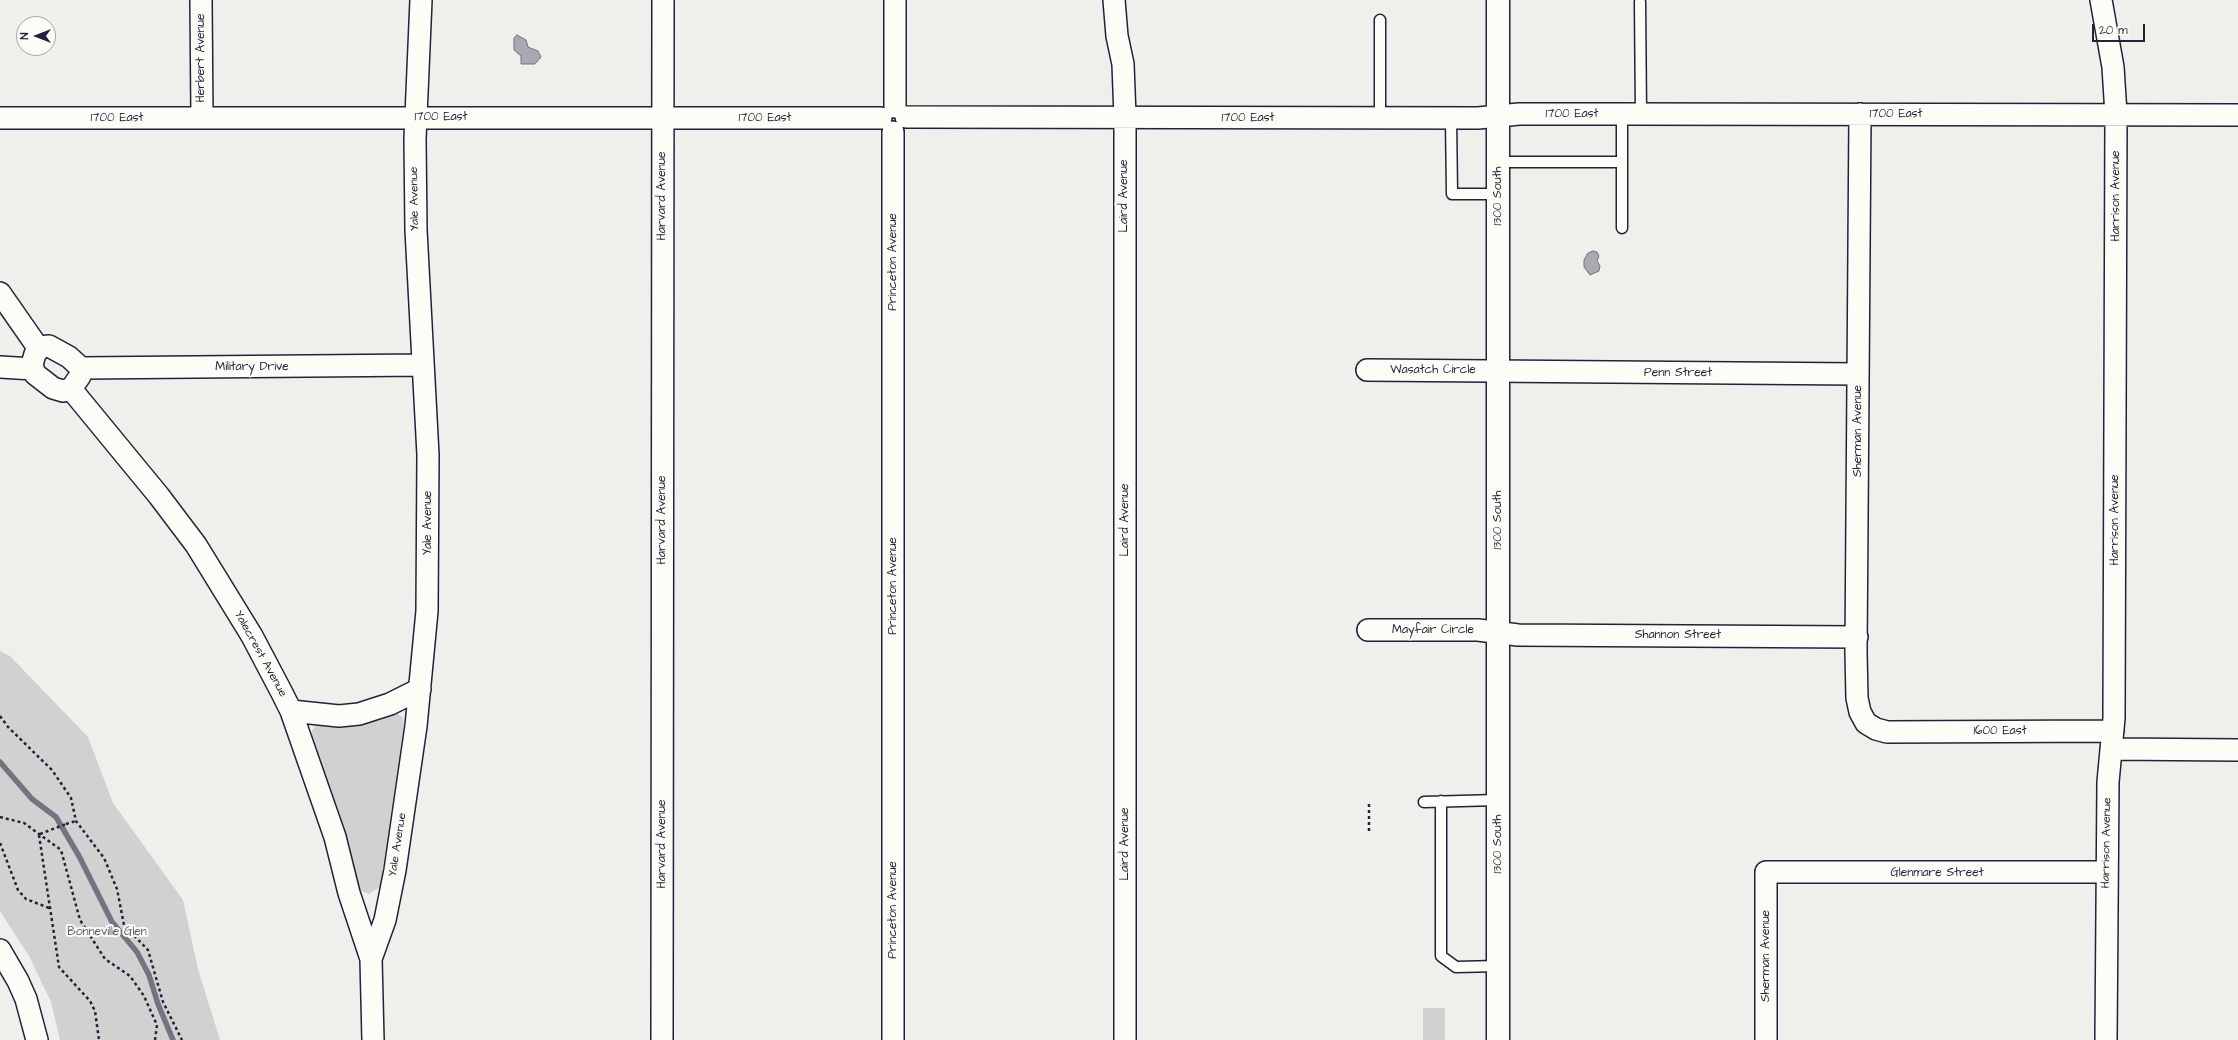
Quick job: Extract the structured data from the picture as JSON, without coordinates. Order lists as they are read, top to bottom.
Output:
{
  "streets": {
    "street": [
      "Herbert Avenue",
      "1700 East",
      "Harvard Avenue",
      "Laird Avenue",
      "1300 South",
      "Harrison Avenue",
      "Yale Avenue",
      "Princeton Avenue",
      "Military Drive",
      "Wasatch Circle",
      "Penn Street",
      "Sherman Avenue",
      "Mayfair Circle",
      "Shannon Street",
      "Yalecrest Avenue",
      "1600 East",
      "Glenmare Street"
    ]
  },
  "crossings": [
    ["Herbert Avenue", "1700 East"],
    ["1700 East", "Harvard Avenue"],
    ["1700 East", "Laird Avenue"],
    ["1700 East", "1300 South"],
    ["1700 East", "Harrison Avenue"],
    ["1700 East", "Yale Avenue"],
    ["1700 East", "Princeton Avenue"],
    ["1700 East", "Sherman Avenue"],
    ["1300 South", "Wasatch Circle"],
    ["1300 South", "Penn Street"],
    ["1300 South", "Mayfair Circle"],
    ["1300 South", "Shannon Street"],
    ["Harrison Avenue", "1600 East"],
    ["Harrison Avenue", "Glenmare Street"],
    ["Yale Avenue", "Military Drive"],
    ["Yale Avenue", "Yalecrest Avenue"],
    ["Military Drive", "Yalecrest Avenue"],
    ["Wasatch Circle", "Penn Street"],
    ["Penn Street", "Sherman Avenue"],
    ["Sherman Avenue", "Shannon Street"],
    ["Sherman Avenue", "1600 East"],
    ["Sherman Avenue", "Glenmare Street"],
    ["Mayfair Circle", "Shannon Street"]
  ],
  "parks": ["Bonneville Glen"],
  "scale_bar": "20 m",
  "north": "left"
}
